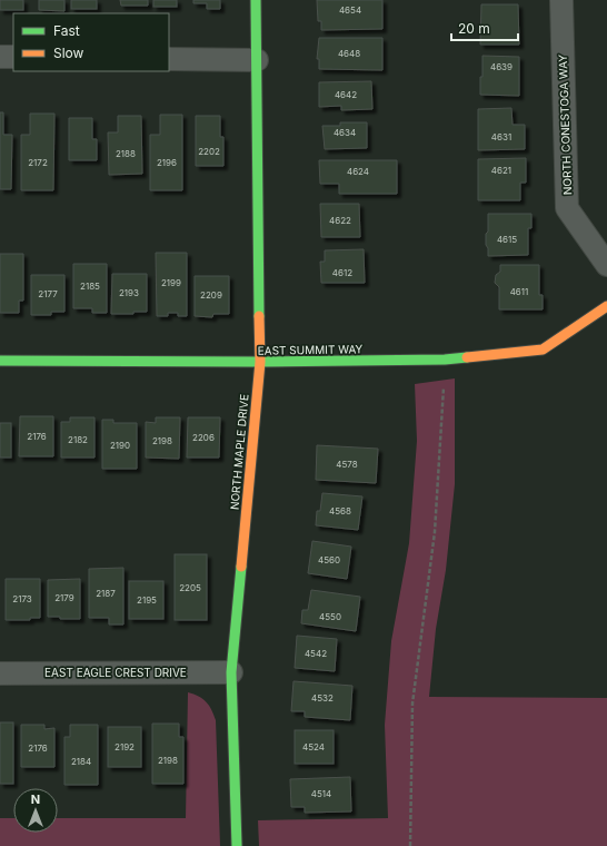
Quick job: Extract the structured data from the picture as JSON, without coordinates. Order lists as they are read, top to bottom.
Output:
{
  "streets": {
    "street": [
      "NORTH CONESTOGA WAY",
      "EAST SUMMIT WAY",
      "NORTH MAPLE DRIVE",
      "EAST EAGLE CREST DRIVE"
    ]
  },
  "crossings": [
    ["EAST SUMMIT WAY", "NORTH MAPLE DRIVE"],
    ["NORTH MAPLE DRIVE", "EAST EAGLE CREST DRIVE"]
  ],
  "house_numbers": [
    "4654",
    "4648",
    "4639",
    "4642",
    "4634",
    "4631",
    "2202",
    "2188",
    "2172",
    "2196",
    "4621",
    "4624",
    "4622",
    "4615",
    "4612",
    "2199",
    "2185",
    "4611",
    "2193",
    "2177",
    "2209",
    "2176",
    "2206",
    "2182",
    "2198",
    "2190",
    "4578",
    "4568",
    "4560",
    "2205",
    "2187",
    "2179",
    "2173",
    "2195",
    "4550",
    "4542",
    "4532",
    "2192",
    "4524",
    "2176",
    "2198",
    "2184",
    "4514"
  ],
  "legend": ["Fast", "Slow"],
  "scale_bar": "20 m",
  "north": "top"
}
